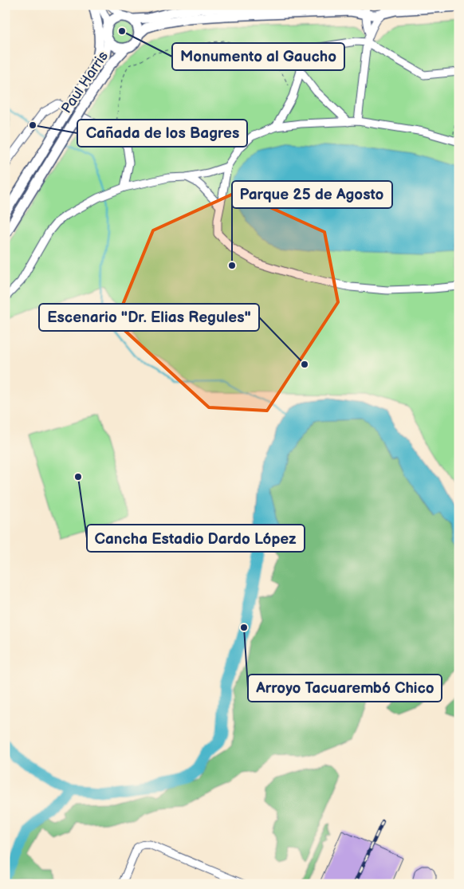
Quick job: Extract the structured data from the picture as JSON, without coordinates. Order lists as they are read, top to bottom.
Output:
{
  "streets": {
    "main road": ["Paul Harris"]
  },
  "places": [
    "Monumento al Gaucho",
    "Cañada de los Bagres",
    "Parque 25 de Agosto",
    "Escenario \"Dr. Elias Regules\"",
    "Cancha Estadio Dardo López",
    "Arroyo Tacuarembó Chico"
  ]
}
